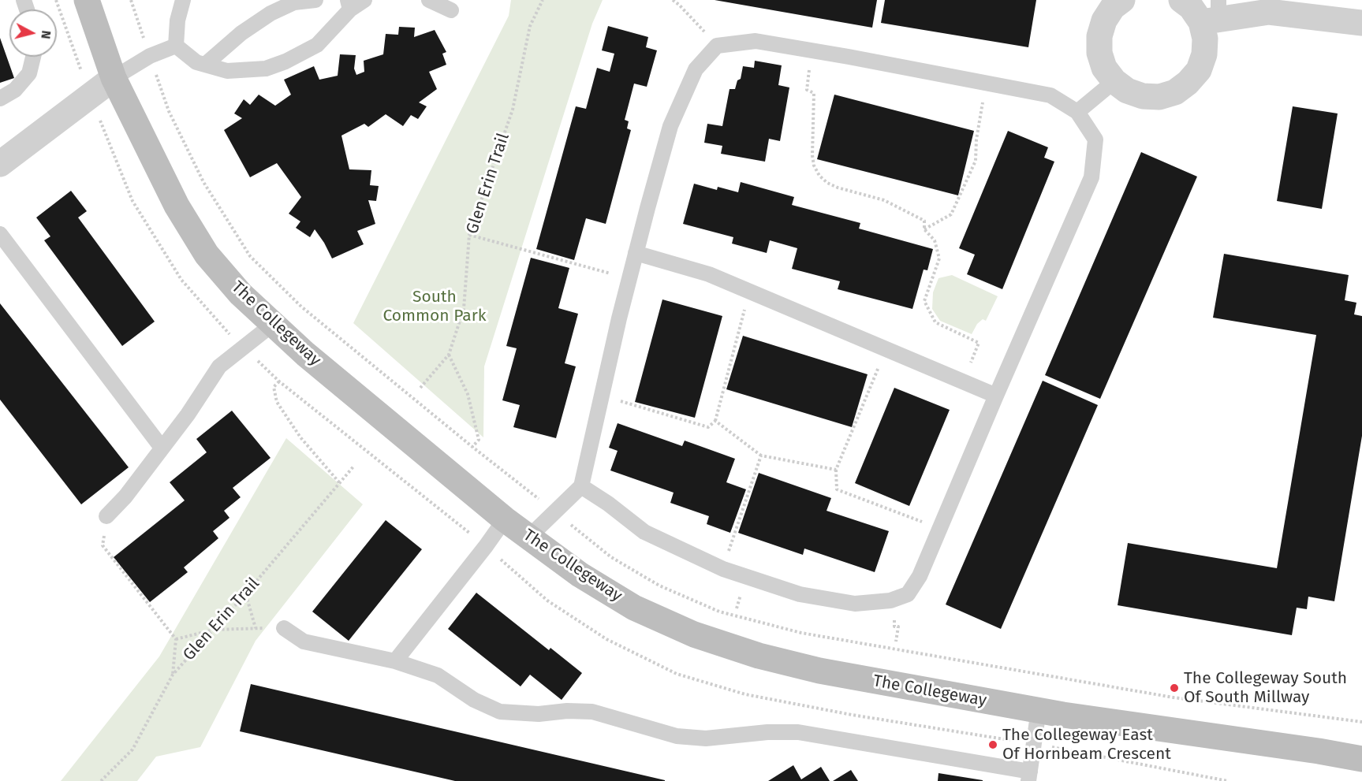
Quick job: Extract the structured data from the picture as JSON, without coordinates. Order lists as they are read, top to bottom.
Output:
{
  "streets": {
    "street": ["The Collegeway"],
    "path": ["Glen Erin Trail"]
  },
  "parks": ["South Common Park"],
  "places": ["The Collegeway South Of South Millway", "The Collegeway East Of Hornbeam Crescent"],
  "north": "right"
}
